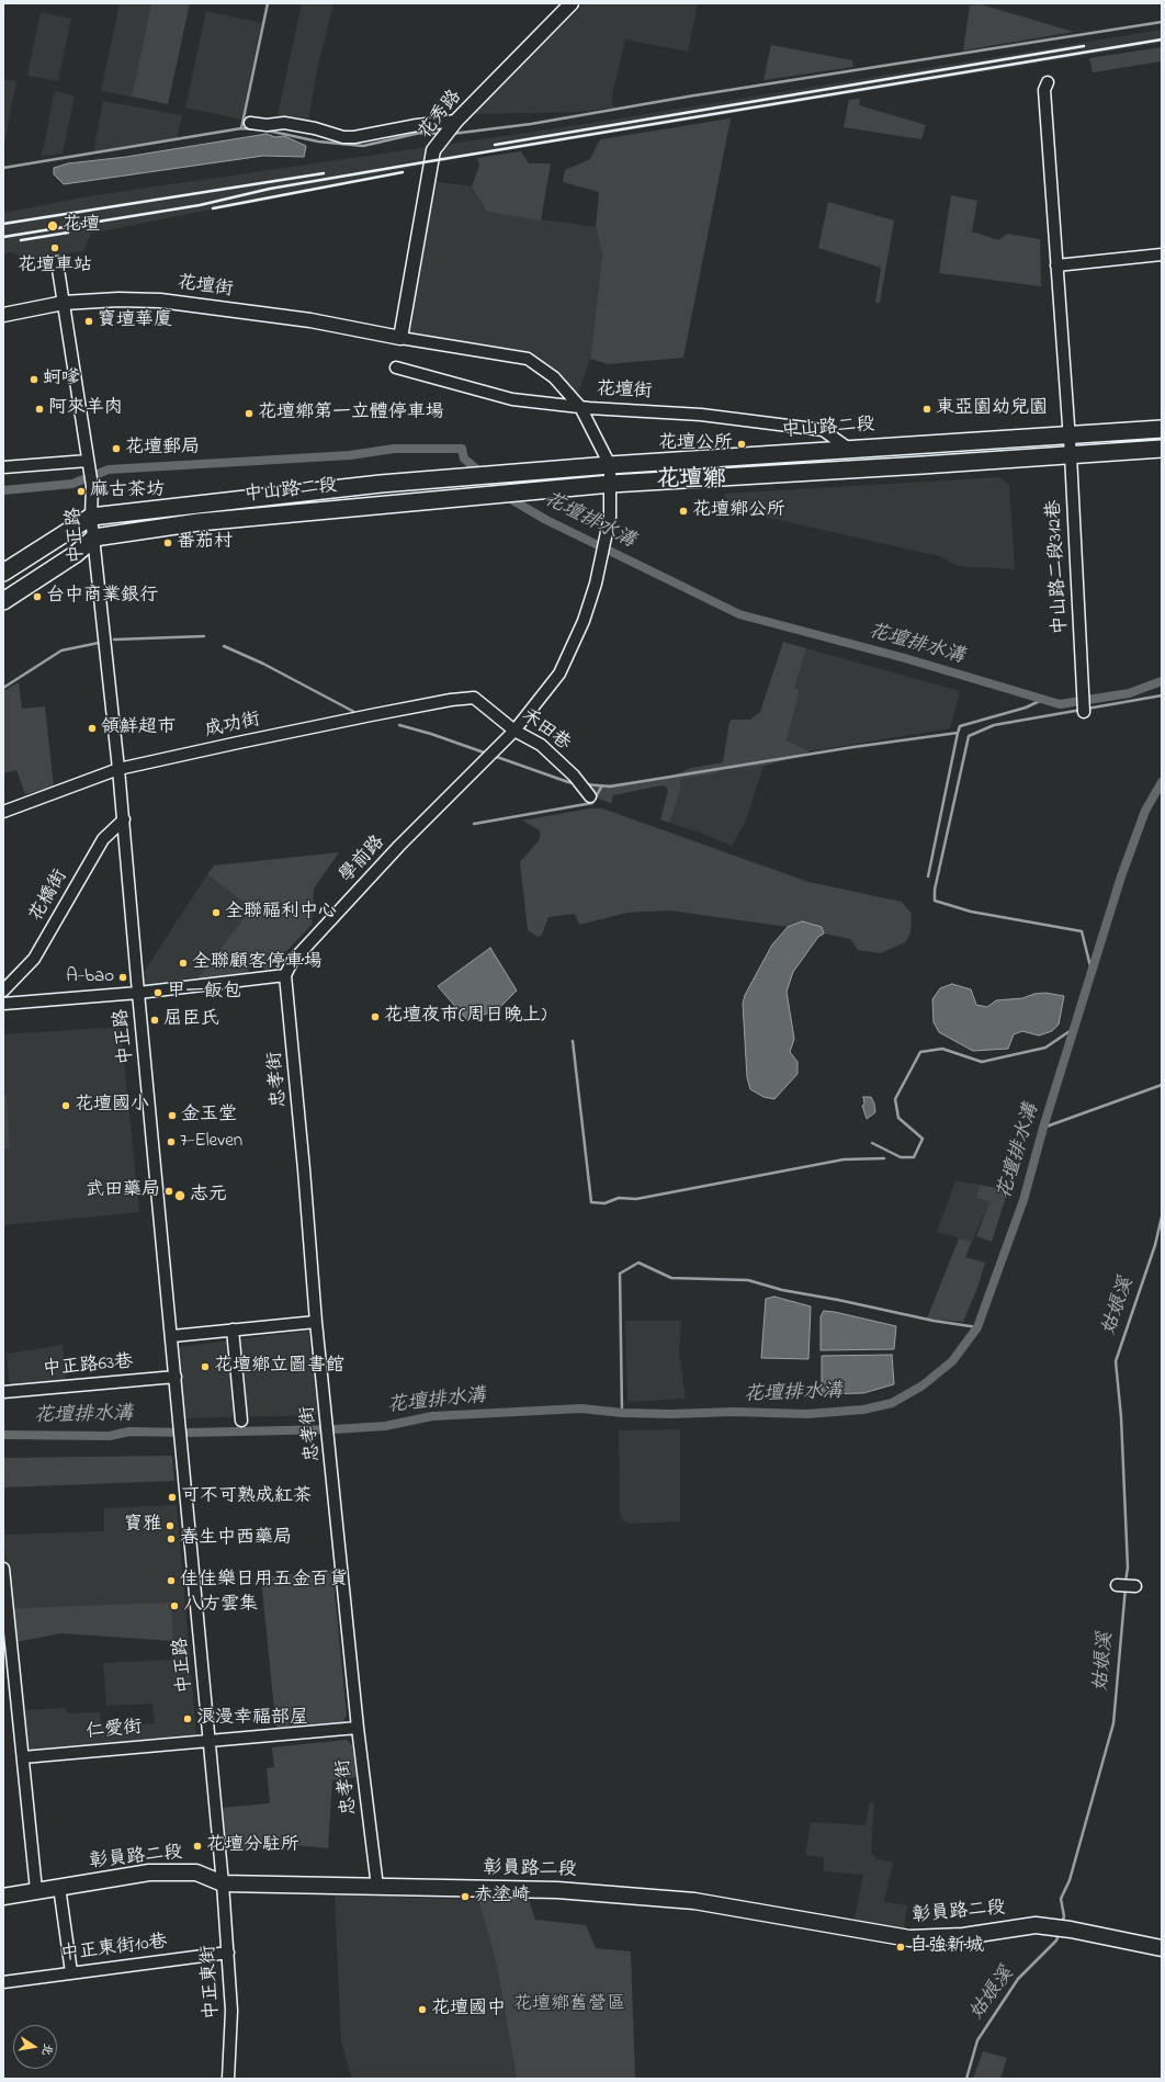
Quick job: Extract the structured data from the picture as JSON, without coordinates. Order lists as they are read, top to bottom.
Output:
{
  "streets": {
    "main road": ["中山路二段", "彰員路二段"],
    "street": [
      "花秀路",
      "花壇街",
      "中正路",
      "中山路二段312巷",
      "成功街",
      "禾田巷",
      "學前路",
      "花橋街",
      "忠孝街",
      "中正路63巷",
      "仁愛街",
      "中正東街10巷",
      "中正東街"
    ]
  },
  "crossings": [
    ["花秀路", "花壇街"],
    ["花壇街", "中山路二段"],
    ["中山路二段", "中正路"],
    ["中山路二段", "中山路二段312巷"],
    ["中山路二段", "學前路"],
    ["中正路", "成功街"],
    ["中正路", "花橋街"],
    ["中正路", "中正路63巷"],
    ["中正路", "仁愛街"],
    ["中正路", "彰員路二段"],
    ["中正路", "中正東街"],
    ["成功街", "禾田巷"],
    ["禾田巷", "學前路"],
    ["學前路", "忠孝街"],
    ["忠孝街", "仁愛街"],
    ["忠孝街", "彰員路二段"],
    ["彰員路二段", "中正東街"],
    ["中正東街10巷", "中正東街"]
  ],
  "districts": ["花壇鄉"],
  "water": ["花壇排水溝", "姑娘溪"],
  "parks": ["花壇鄉舊營區"],
  "places": [
    "花壇",
    "花壇車站",
    "寶壇華廈",
    "蚵嗲",
    "阿來羊肉",
    "東亞園幼兒園",
    "花壇鄉第一立體停車場",
    "花壇公所",
    "花壇郵局",
    "麻古茶坊",
    "花壇鄉公所",
    "番茄村",
    "台中商業銀行",
    "領鮮超市",
    "全聯福利中心",
    "全聯顧客停車場",
    "A-bao",
    "甲一飯包",
    "花壇夜市(周日晚上)",
    "屈臣氏",
    "花壇國小",
    "金玉堂",
    "7-Eleven",
    "武田藥局",
    "志元",
    "花壇鄉立圖書館",
    "可不可熟成紅茶",
    "寶雅",
    "春生中西藥局",
    "佳佳樂日用五金百貨",
    "八方雲集",
    "浪漫幸福部屋",
    "花壇分駐所",
    "赤塗崎",
    "自強新城",
    "花壇國中"
  ],
  "north": "right"
}
